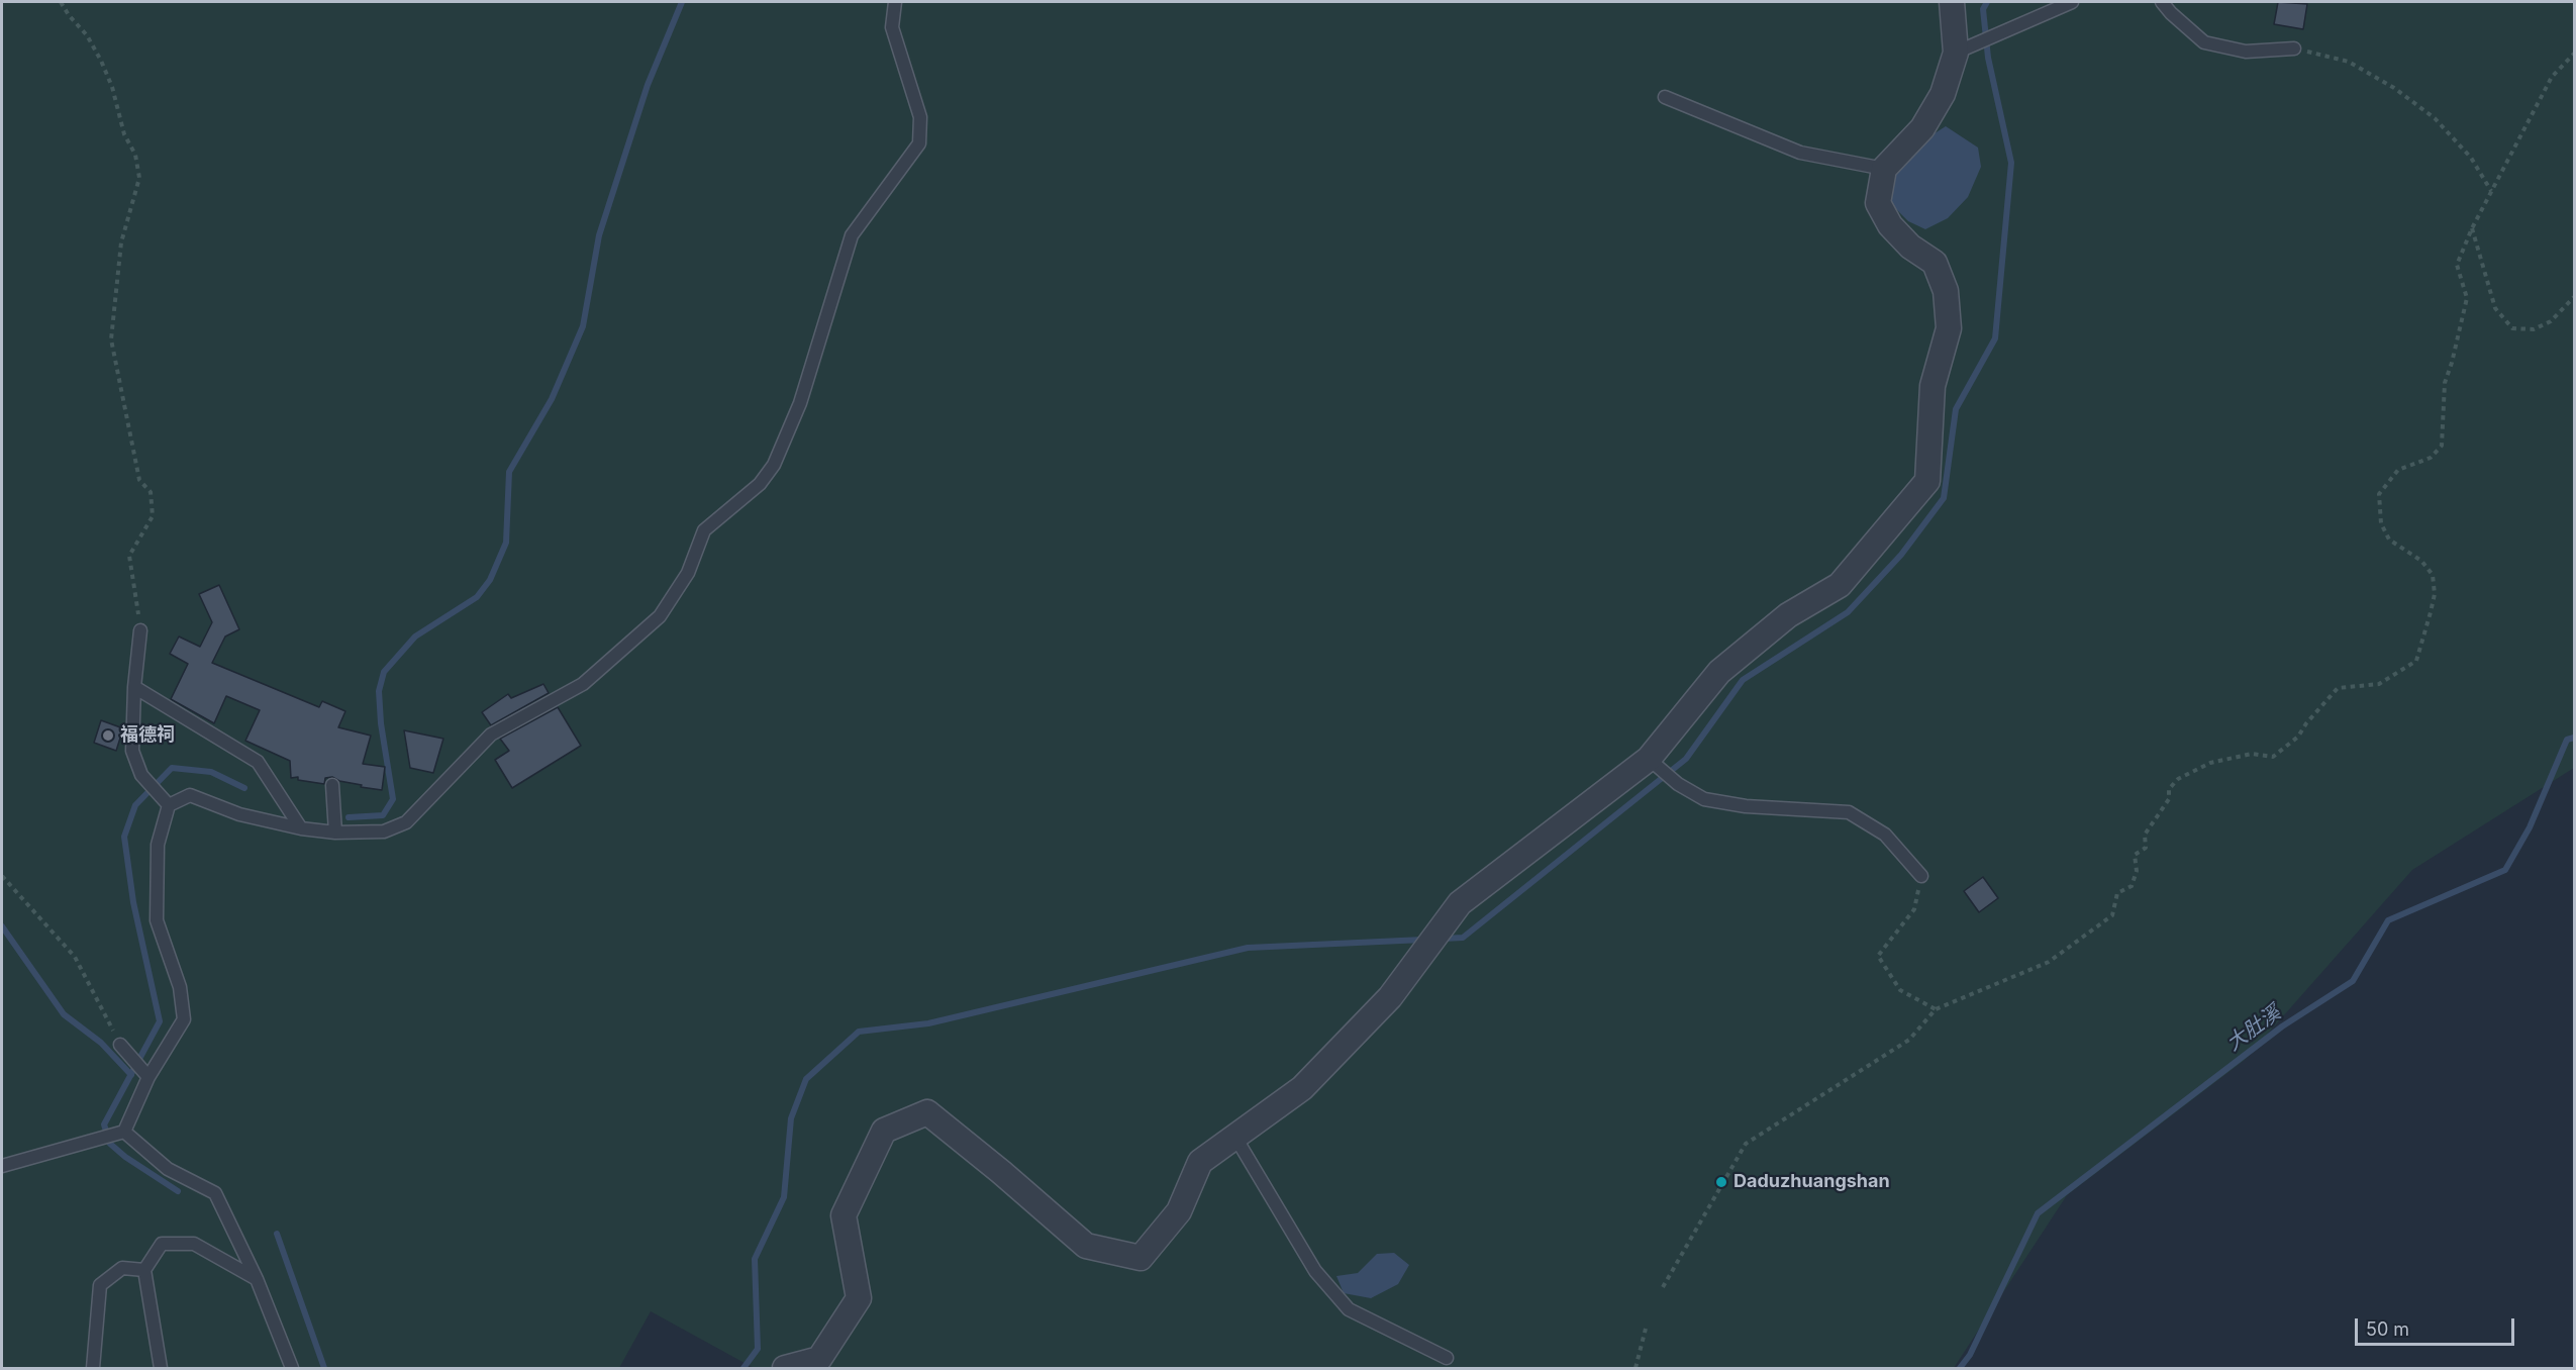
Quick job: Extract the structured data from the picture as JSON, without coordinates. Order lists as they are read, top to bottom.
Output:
{
  "water": ["大肚溪"],
  "places": ["福德祠", "Daduzhuangshan"],
  "scale_bar": "50 m"
}
